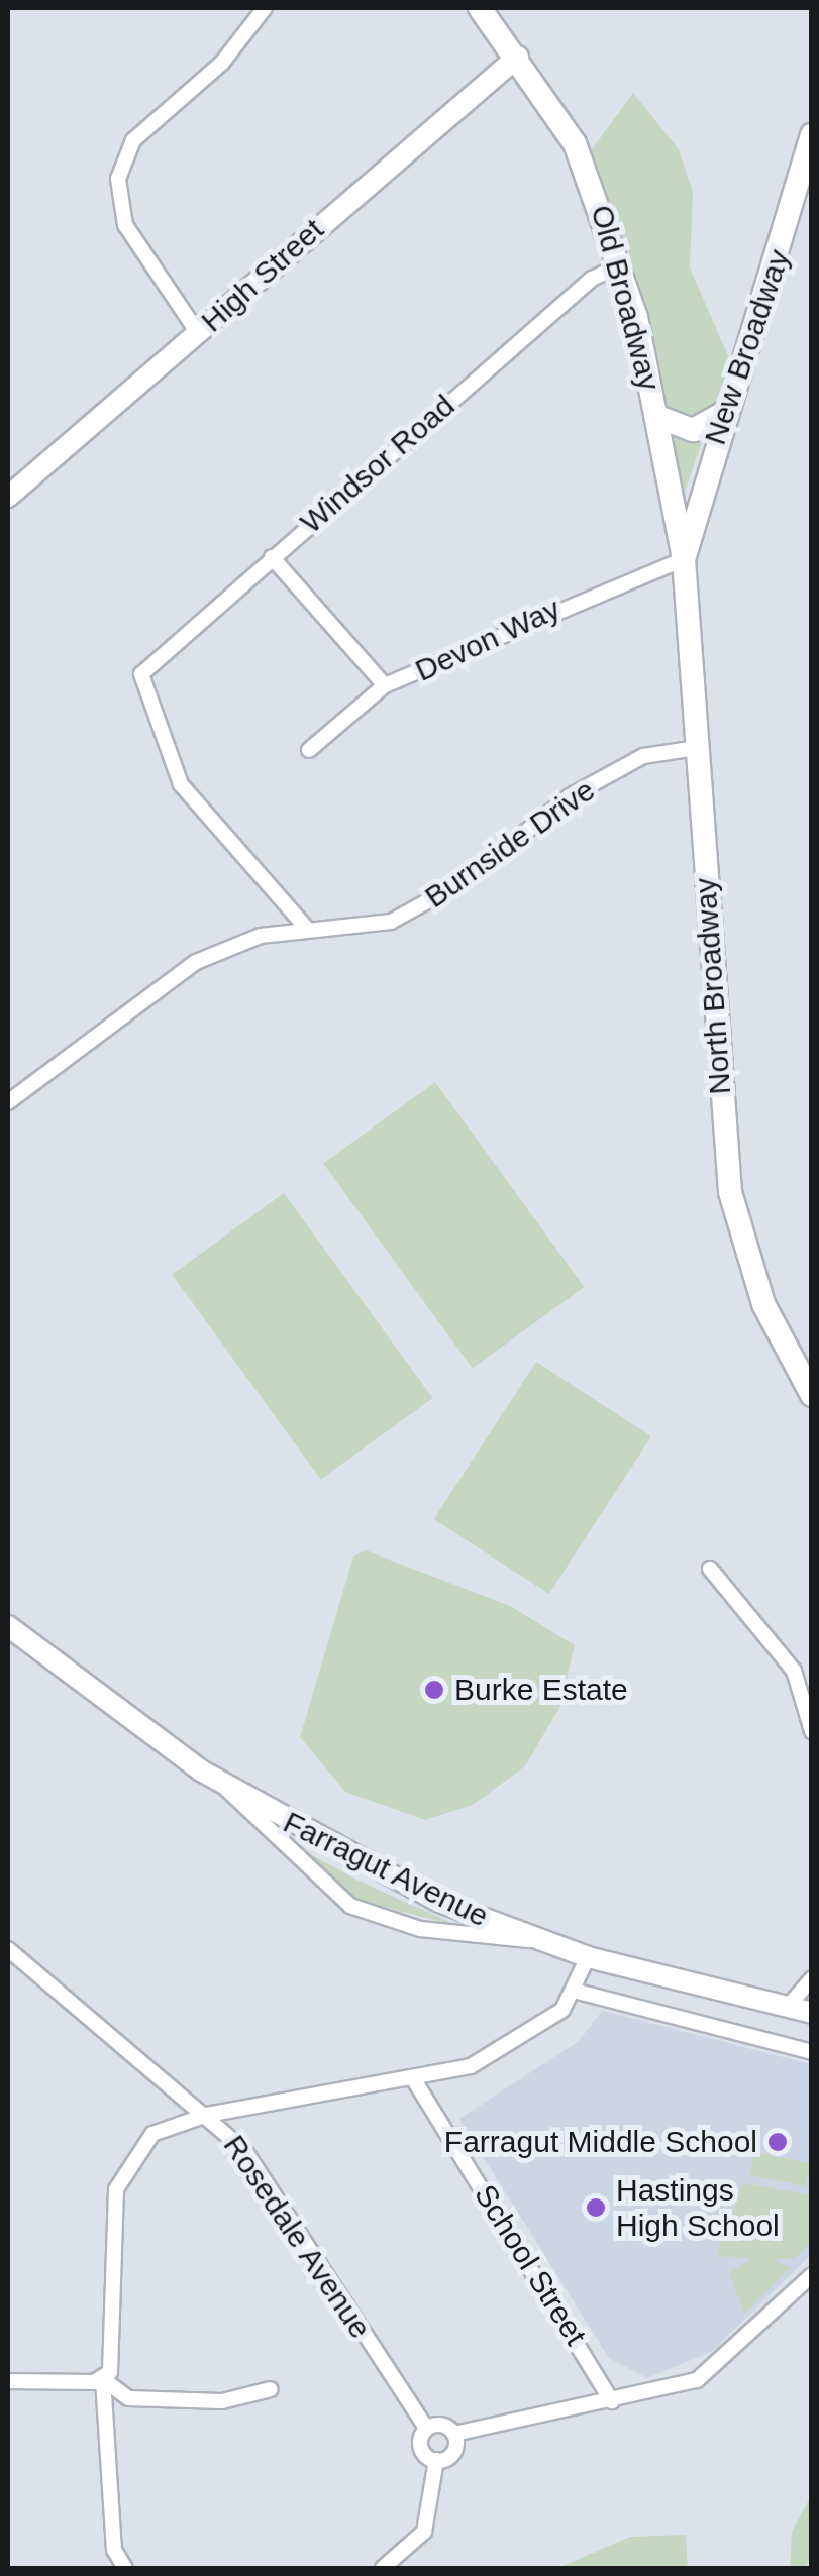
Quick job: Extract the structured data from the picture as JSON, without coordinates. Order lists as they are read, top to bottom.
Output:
{
  "streets": {
    "main road": [
      "High Street",
      "Old Broadway",
      "New Broadway",
      "North Broadway",
      "Farragut Avenue"
    ],
    "street": [
      "Windsor Road",
      "Devon Way",
      "Burnside Drive",
      "Rosedale Avenue",
      "School Street"
    ]
  },
  "crossings": [
    ["High Street", "Old Broadway"],
    ["Old Broadway", "New Broadway"],
    ["Old Broadway", "Windsor Road"],
    ["Old Broadway", "Devon Way"],
    ["Old Broadway", "North Broadway"],
    ["New Broadway", "Devon Way"],
    ["New Broadway", "North Broadway"],
    ["Windsor Road", "Burnside Drive"],
    ["Devon Way", "North Broadway"],
    ["Burnside Drive", "North Broadway"]
  ],
  "places": ["Burke Estate", "Farragut Middle School", "Hastings High School"]
}
